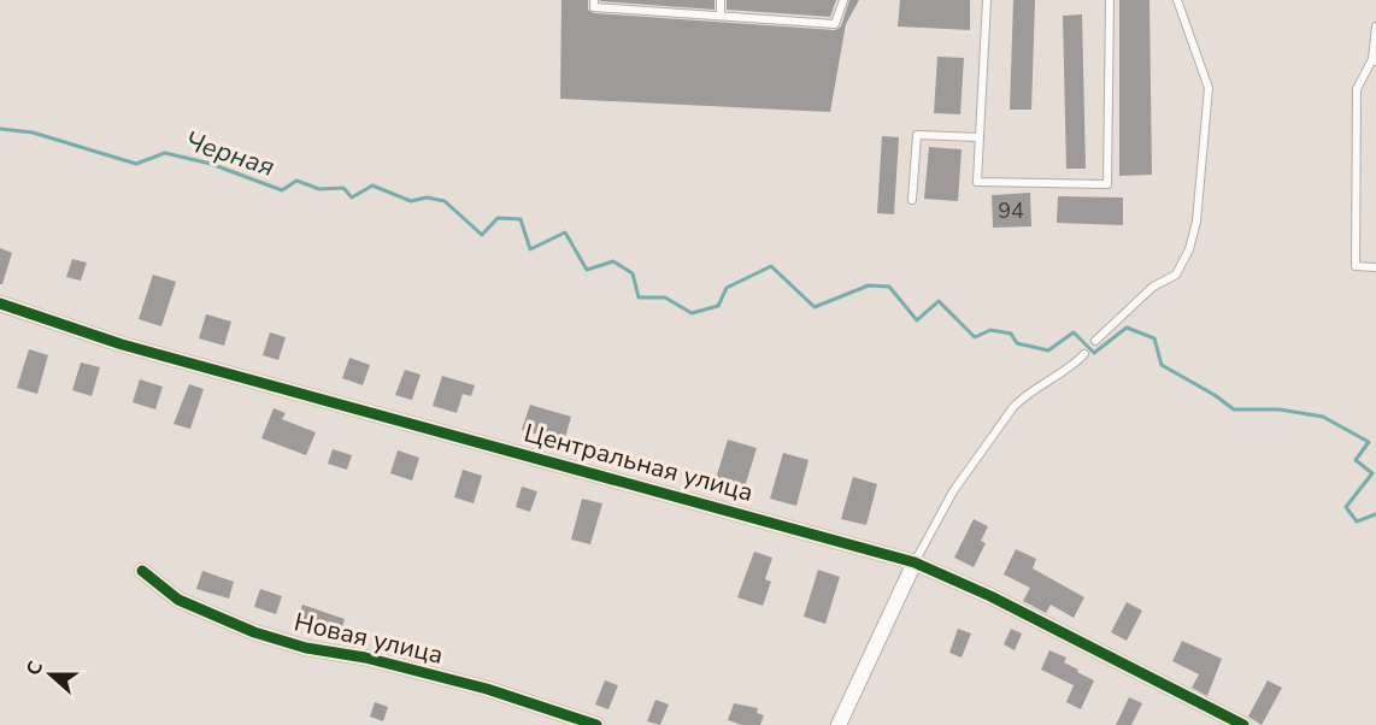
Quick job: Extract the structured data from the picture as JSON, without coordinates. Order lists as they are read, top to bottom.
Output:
{
  "streets": {
    "street": ["Центральная улица", "Новая улица"]
  },
  "water": ["Черная"],
  "house_numbers": ["94"],
  "north": "left"
}
